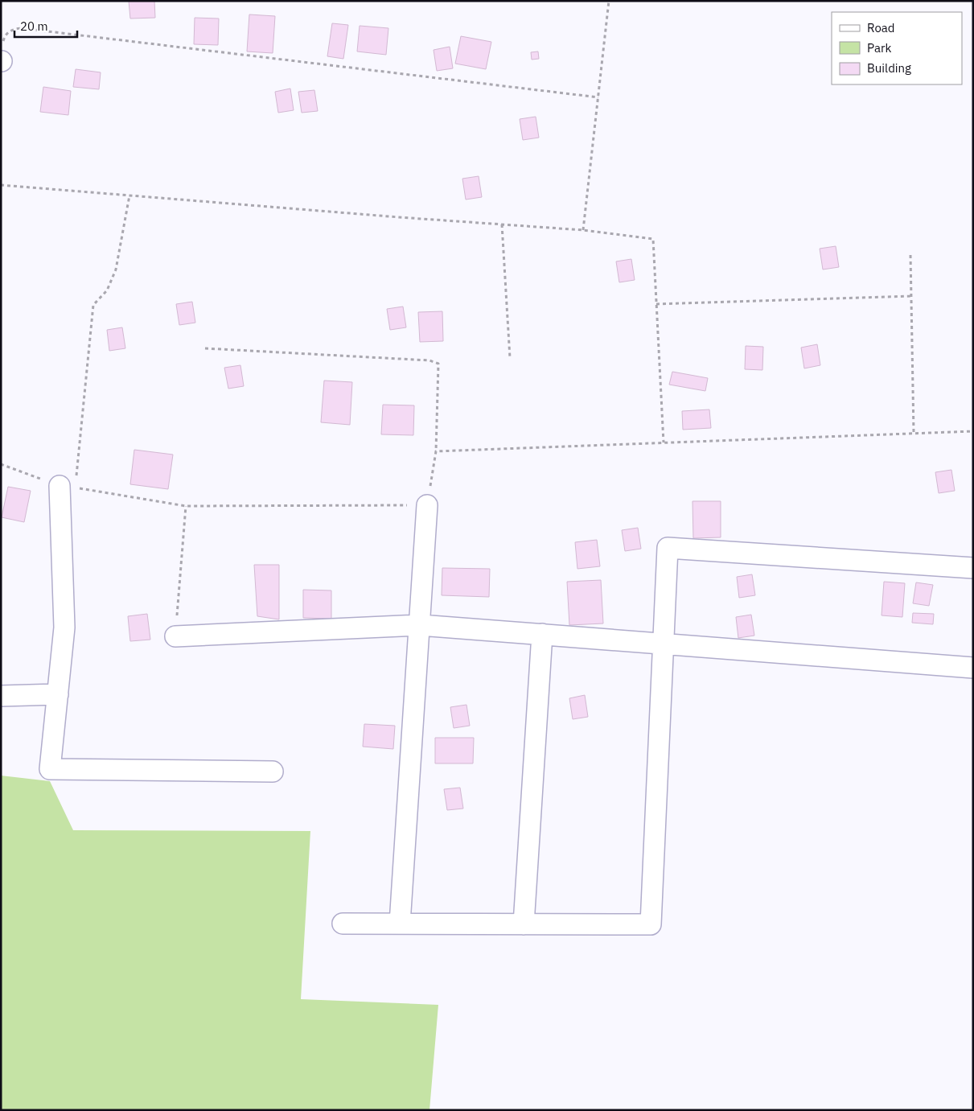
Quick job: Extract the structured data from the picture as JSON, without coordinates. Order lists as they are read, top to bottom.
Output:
{
  "legend": ["Road", "Park", "Building"],
  "scale_bar": "20 m"
}
